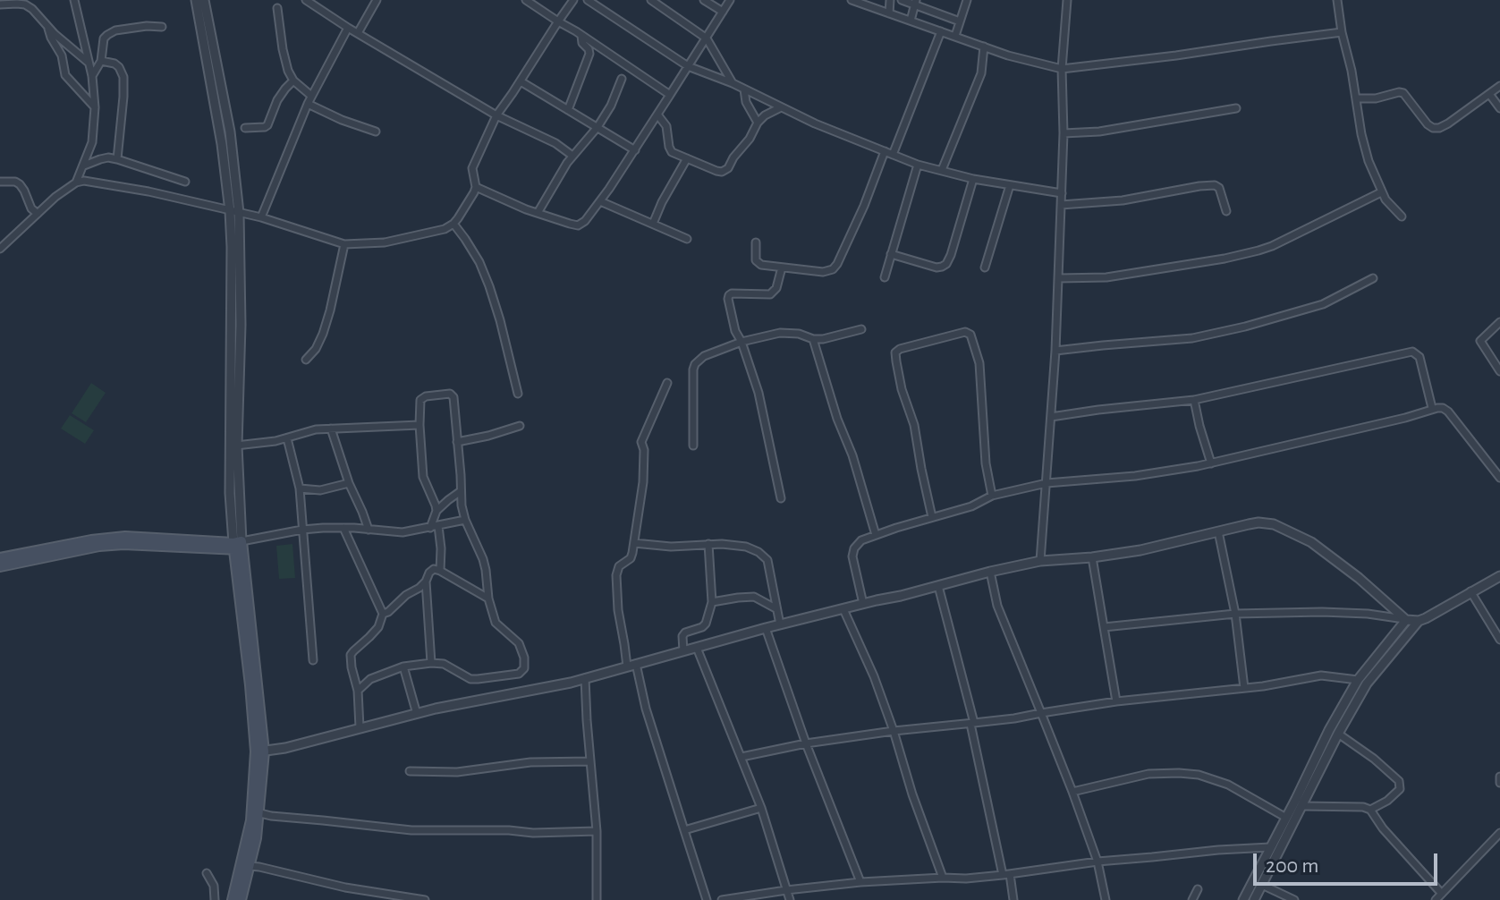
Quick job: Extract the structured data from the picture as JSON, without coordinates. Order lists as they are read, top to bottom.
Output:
{
  "scale_bar": "200 m"
}
